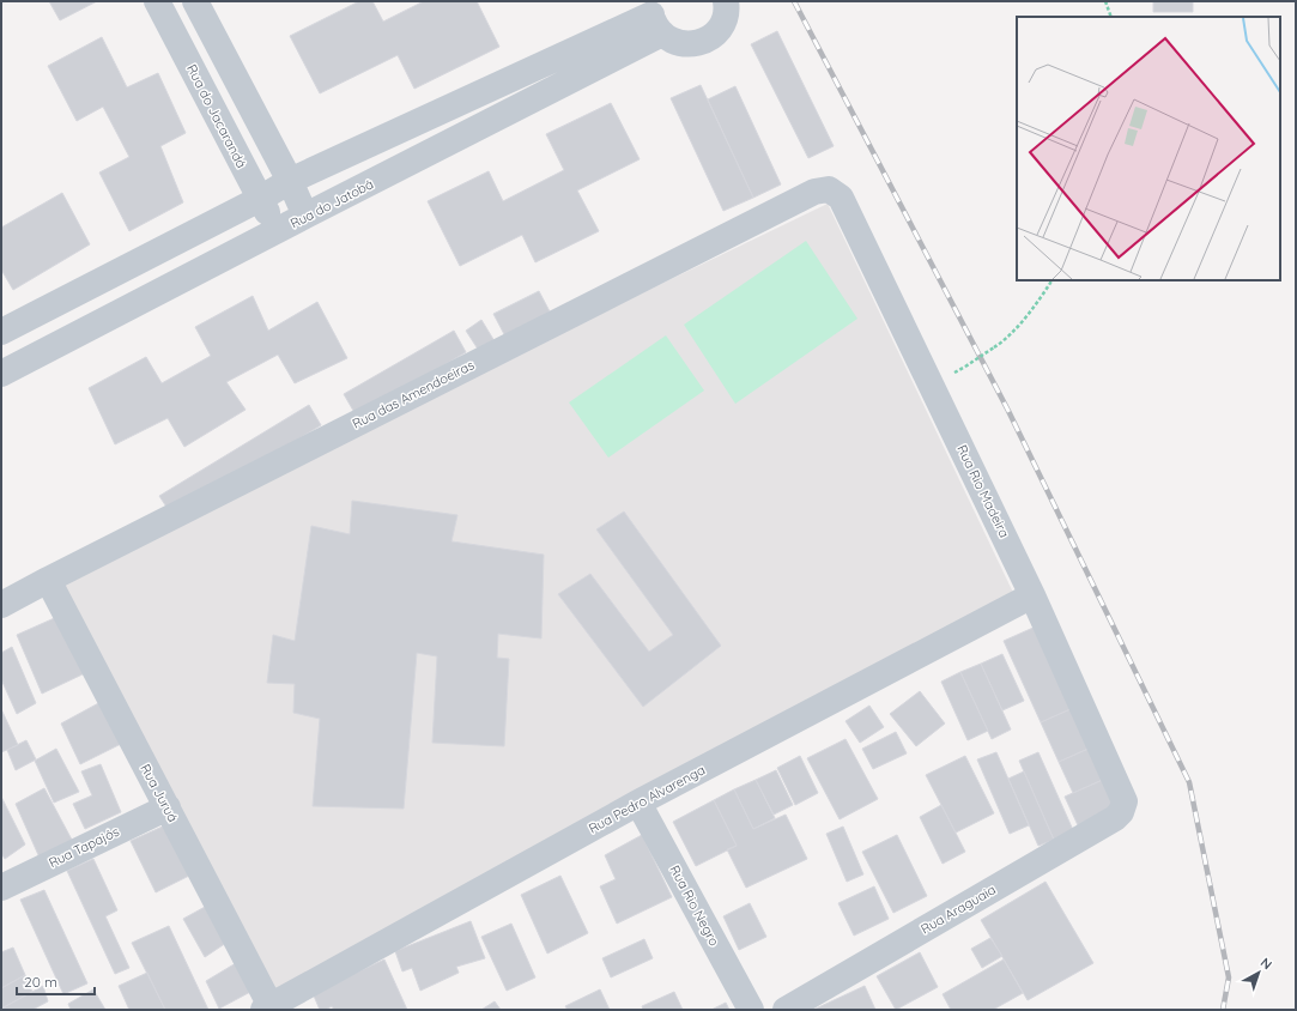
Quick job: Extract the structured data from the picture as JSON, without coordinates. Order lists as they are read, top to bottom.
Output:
{
  "streets": {
    "street": [
      "Rua do Jacarandá",
      "Rua do Jatobá",
      "Rua das Amendoeiras",
      "Rua Rio Madeira",
      "Rua Juruá",
      "Rua Pedro Alvarenga",
      "Rua Tapajós",
      "Rua Rio Negro",
      "Rua Araguaia"
    ]
  },
  "crossings": [
    ["Rua do Jacarandá", "Rua do Jatobá"],
    ["Rua das Amendoeiras", "Rua Rio Madeira"],
    ["Rua das Amendoeiras", "Rua Juruá"],
    ["Rua Rio Madeira", "Rua Pedro Alvarenga"],
    ["Rua Rio Madeira", "Rua Araguaia"],
    ["Rua Juruá", "Rua Pedro Alvarenga"],
    ["Rua Juruá", "Rua Tapajós"],
    ["Rua Pedro Alvarenga", "Rua Rio Negro"]
  ],
  "scale_bar": "20 m",
  "north": "top right"
}
